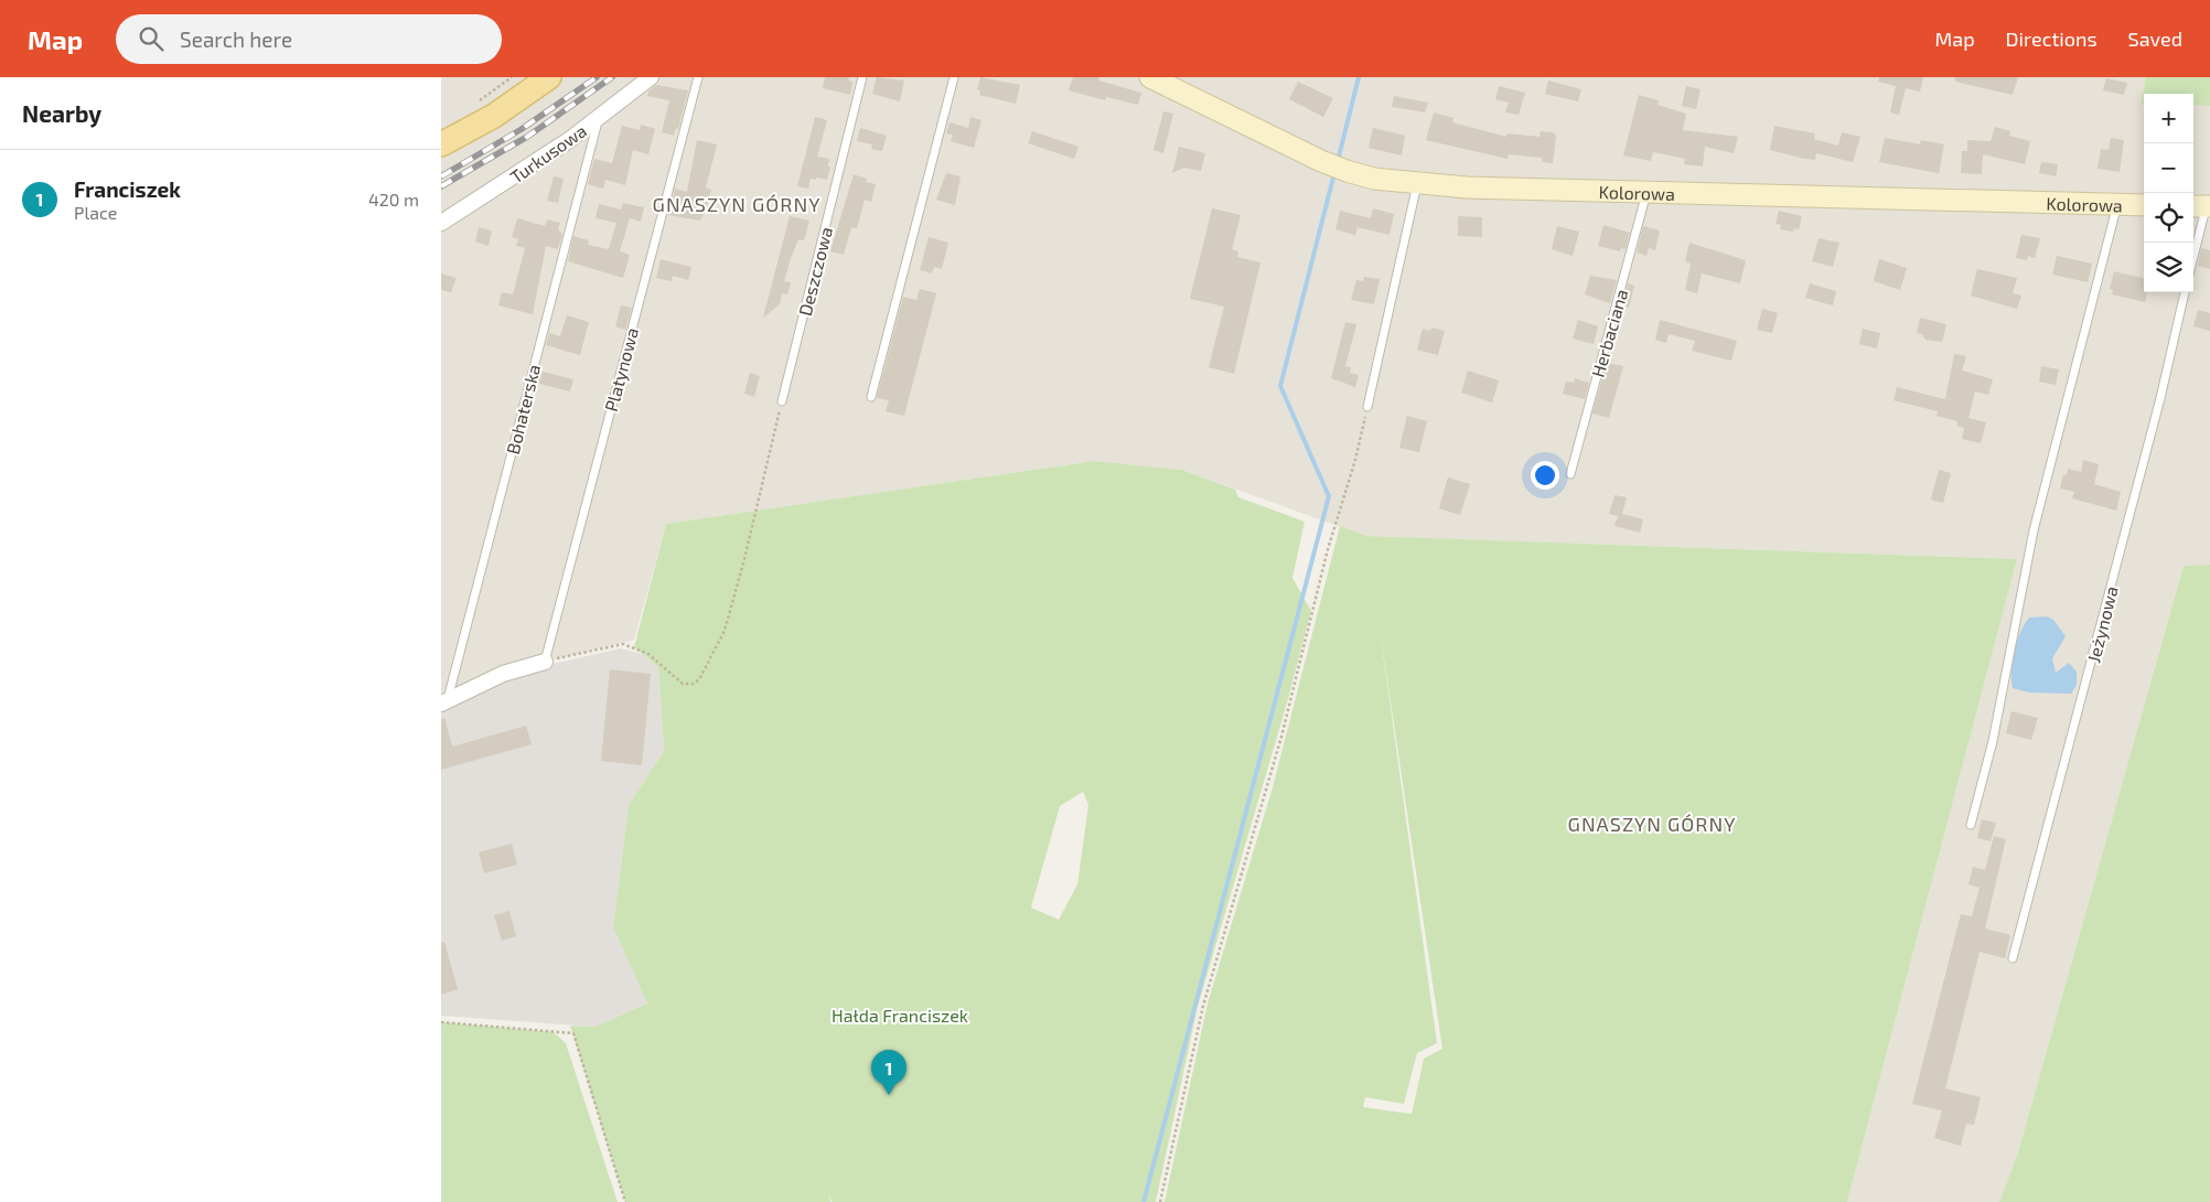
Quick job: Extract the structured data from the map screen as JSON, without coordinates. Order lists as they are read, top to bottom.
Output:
{
  "streets": {
    "street": ["Turkusowa", "Kolorowa"],
    "lane": [
      "Deszczowa",
      "Herbaciana",
      "Platynowa",
      "Bohaterska",
      "Jeżynowa"
    ]
  },
  "crossings": [
    ["Turkusowa", "Bohaterska"],
    ["Kolorowa", "Herbaciana"]
  ],
  "districts": ["GNASZYN GÓRNY", "GNASZYN GÓRNY"],
  "parks": ["Hałda Franciszek"],
  "page": {
    "header": "Map",
    "search": "Search here",
    "nav": ["Map", "Directions", "Saved"],
    "heading": "Nearby",
    "map_buttons": ["+", "−"],
    "list": [
      {
        "mark": "1",
        "name": "Franciszek",
        "note": "Place",
        "value": "420 m"
      }
    ],
    "pins": "1"
  }
}
